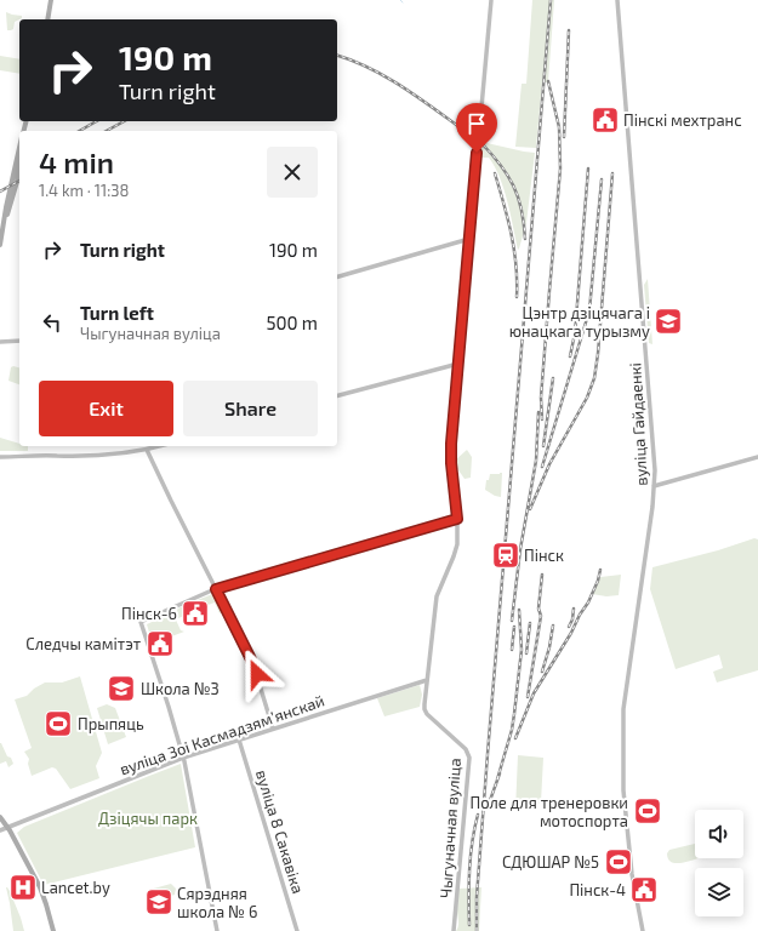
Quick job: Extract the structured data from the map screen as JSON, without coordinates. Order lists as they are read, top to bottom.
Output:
{
  "streets": {
    "street": [
      "вуліца Гайдаенкі",
      "вуліца Зоі Касмадзямʼянскай",
      "Чыгуначная вуліца",
      "вуліца 8 Сакавіка"
    ]
  },
  "crossings": [
    ["вуліца Зоі Касмадзямʼянскай", "Чыгуначная вуліца"],
    ["вуліца Зоі Касмадзямʼянскай", "вуліца 8 Сакавіка"]
  ],
  "parks": ["Дзіцячы парк"],
  "places": {
    "public building": [
      "Пінскі мехтранс",
      "Пінск-6",
      "Следчы камітэт",
      "Пінск-4"
    ],
    "school or university": ["Цэнтр дзіцячага і юнацкага турызму", "Школа №3", "Сярэдняя школа № 6"],
    "station": ["Пінск"],
    "sports": ["Прыпяць", "Поле для тренеровки мотоспорта", "СДЮШАР №5"],
    "hospital": ["Lancet.by"]
  },
  "page": {
    "turn": ["190 m", "Turn right"],
    "heading": ["4 min", "1.4 km · 11:38"],
    "list": [
      {
        "name": "Turn right",
        "value": "190 m"
      },
      {
        "name": "Turn left",
        "note": "Чыгуначная вуліца",
        "value": "500 m"
      }
    ],
    "buttons": ["Exit", "Share"]
  }
}
